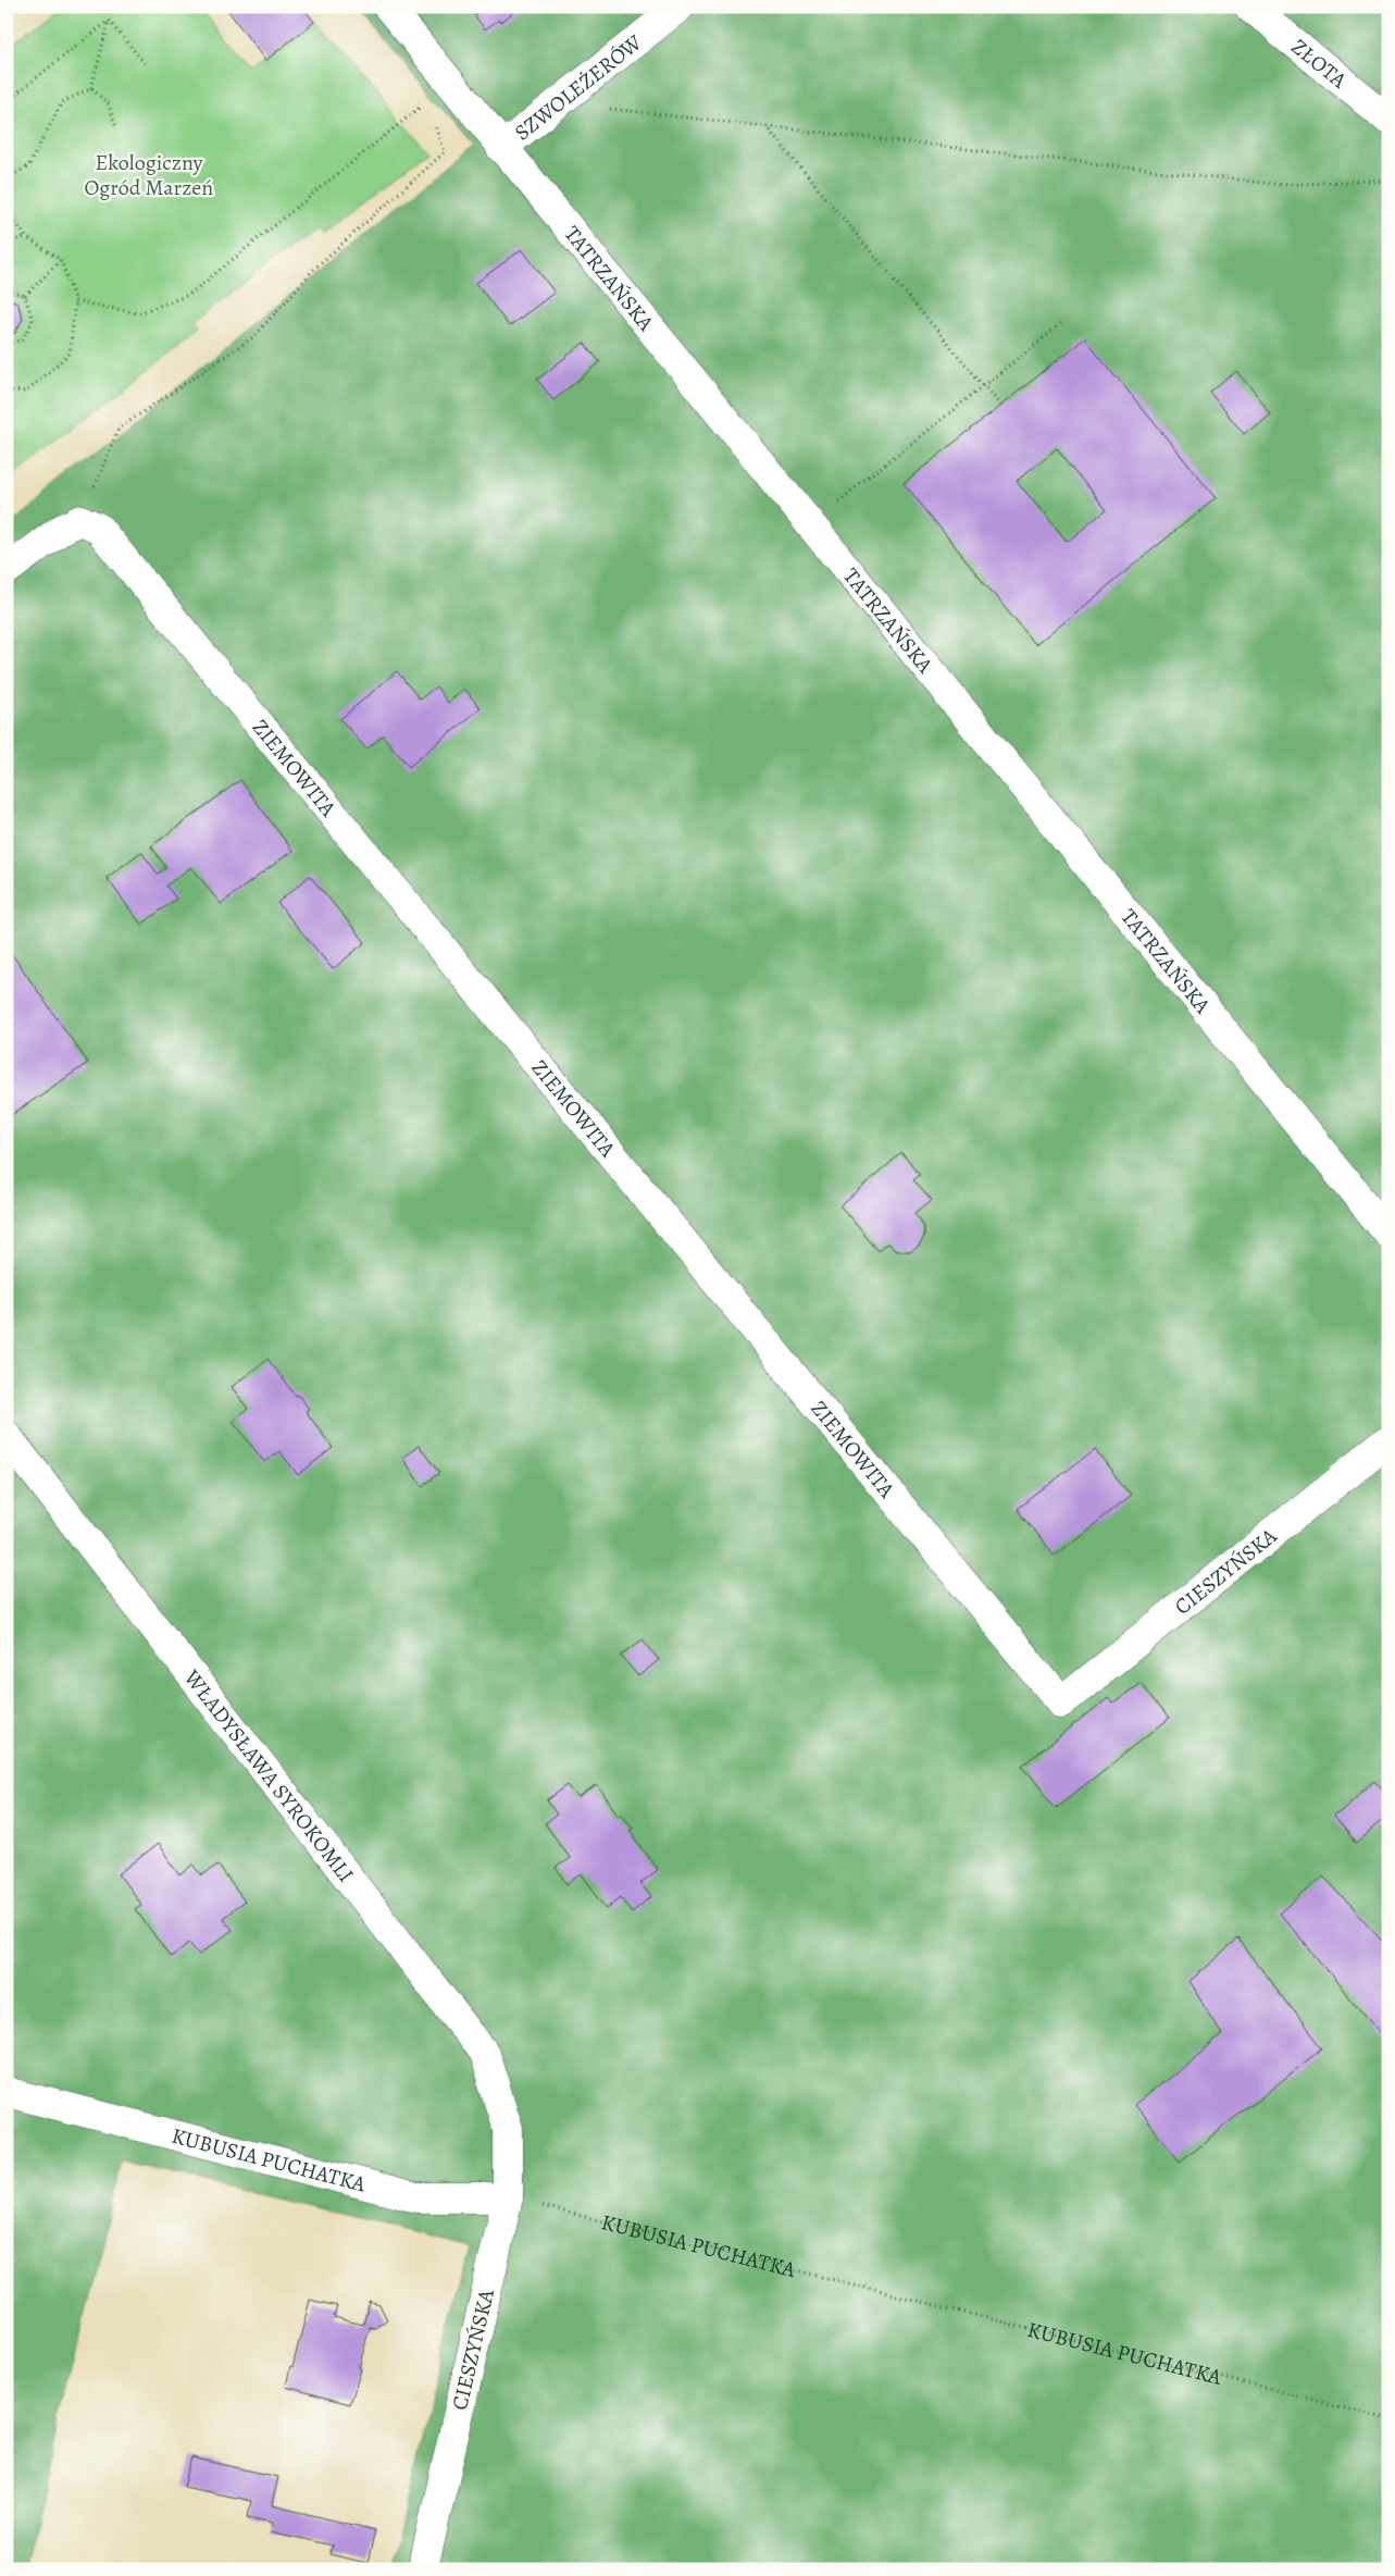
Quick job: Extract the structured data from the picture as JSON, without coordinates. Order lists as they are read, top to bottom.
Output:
{
  "streets": {
    "street": [
      "ZŁOTA",
      "SZWOLEŻERÓW",
      "TATRZAŃSKA",
      "ZIEMOWITA",
      "CIESZYŃSKA",
      "WŁADYSŁAWA SYROKOMLI",
      "KUBUSIA PUCHATKA"
    ]
  },
  "crossings": [
    ["SZWOLEŻERÓW", "TATRZAŃSKA"],
    ["ZIEMOWITA", "CIESZYŃSKA"],
    ["CIESZYŃSKA", "WŁADYSŁAWA SYROKOMLI"],
    ["CIESZYŃSKA", "KUBUSIA PUCHATKA"]
  ],
  "parks": ["Ekologiczny Ogród Marzeń"]
}
